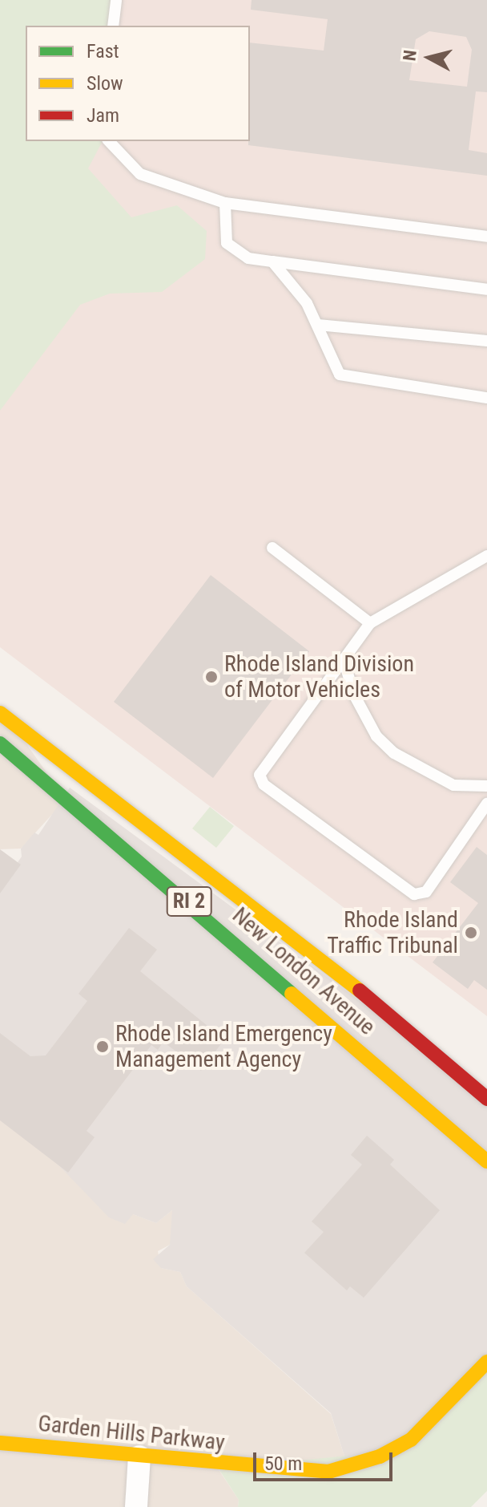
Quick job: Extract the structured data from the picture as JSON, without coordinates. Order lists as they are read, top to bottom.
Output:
{
  "streets": {
    "main road": ["RI 2", "New London Avenue", "Garden Hills Parkway"]
  },
  "places": ["Rhode Island Division of Motor Vehicles", "Rhode Island Traffic Tribunal", "Rhode Island Emergency Management Agency"],
  "legend": ["Fast", "Slow", "Jam"],
  "scale_bar": "50 m",
  "north": "left"
}
